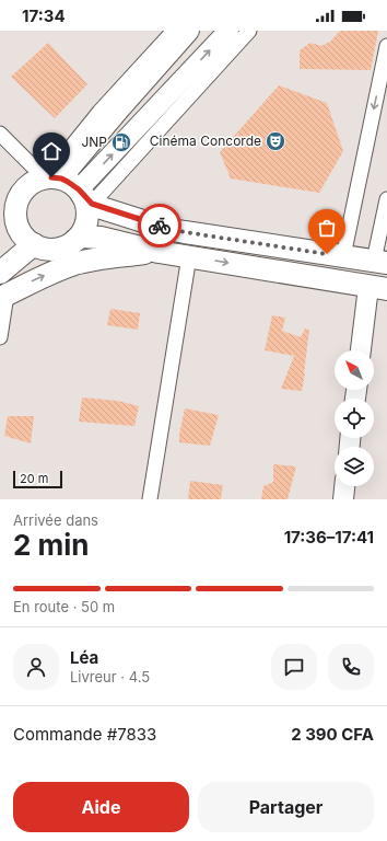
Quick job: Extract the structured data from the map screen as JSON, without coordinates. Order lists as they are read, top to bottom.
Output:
{
  "places": {
    "theatre": ["Cinéma Concorde"],
    "fuel station": ["JNP"]
  },
  "scale_bar": "20 m",
  "north": "top left",
  "page": {
    "status": "17:34",
    "scale": "20 m",
    "heading": ["2 min", "Arrivée dans", "17:36–17:41"],
    "panel": [
      "Léa",
      "Livreur · 4.5",
      "Commande #7833",
      "2 390 CFA"
    ],
    "bar": "En route · 50 m",
    "buttons": ["Aide", "Partager"]
  }
}
